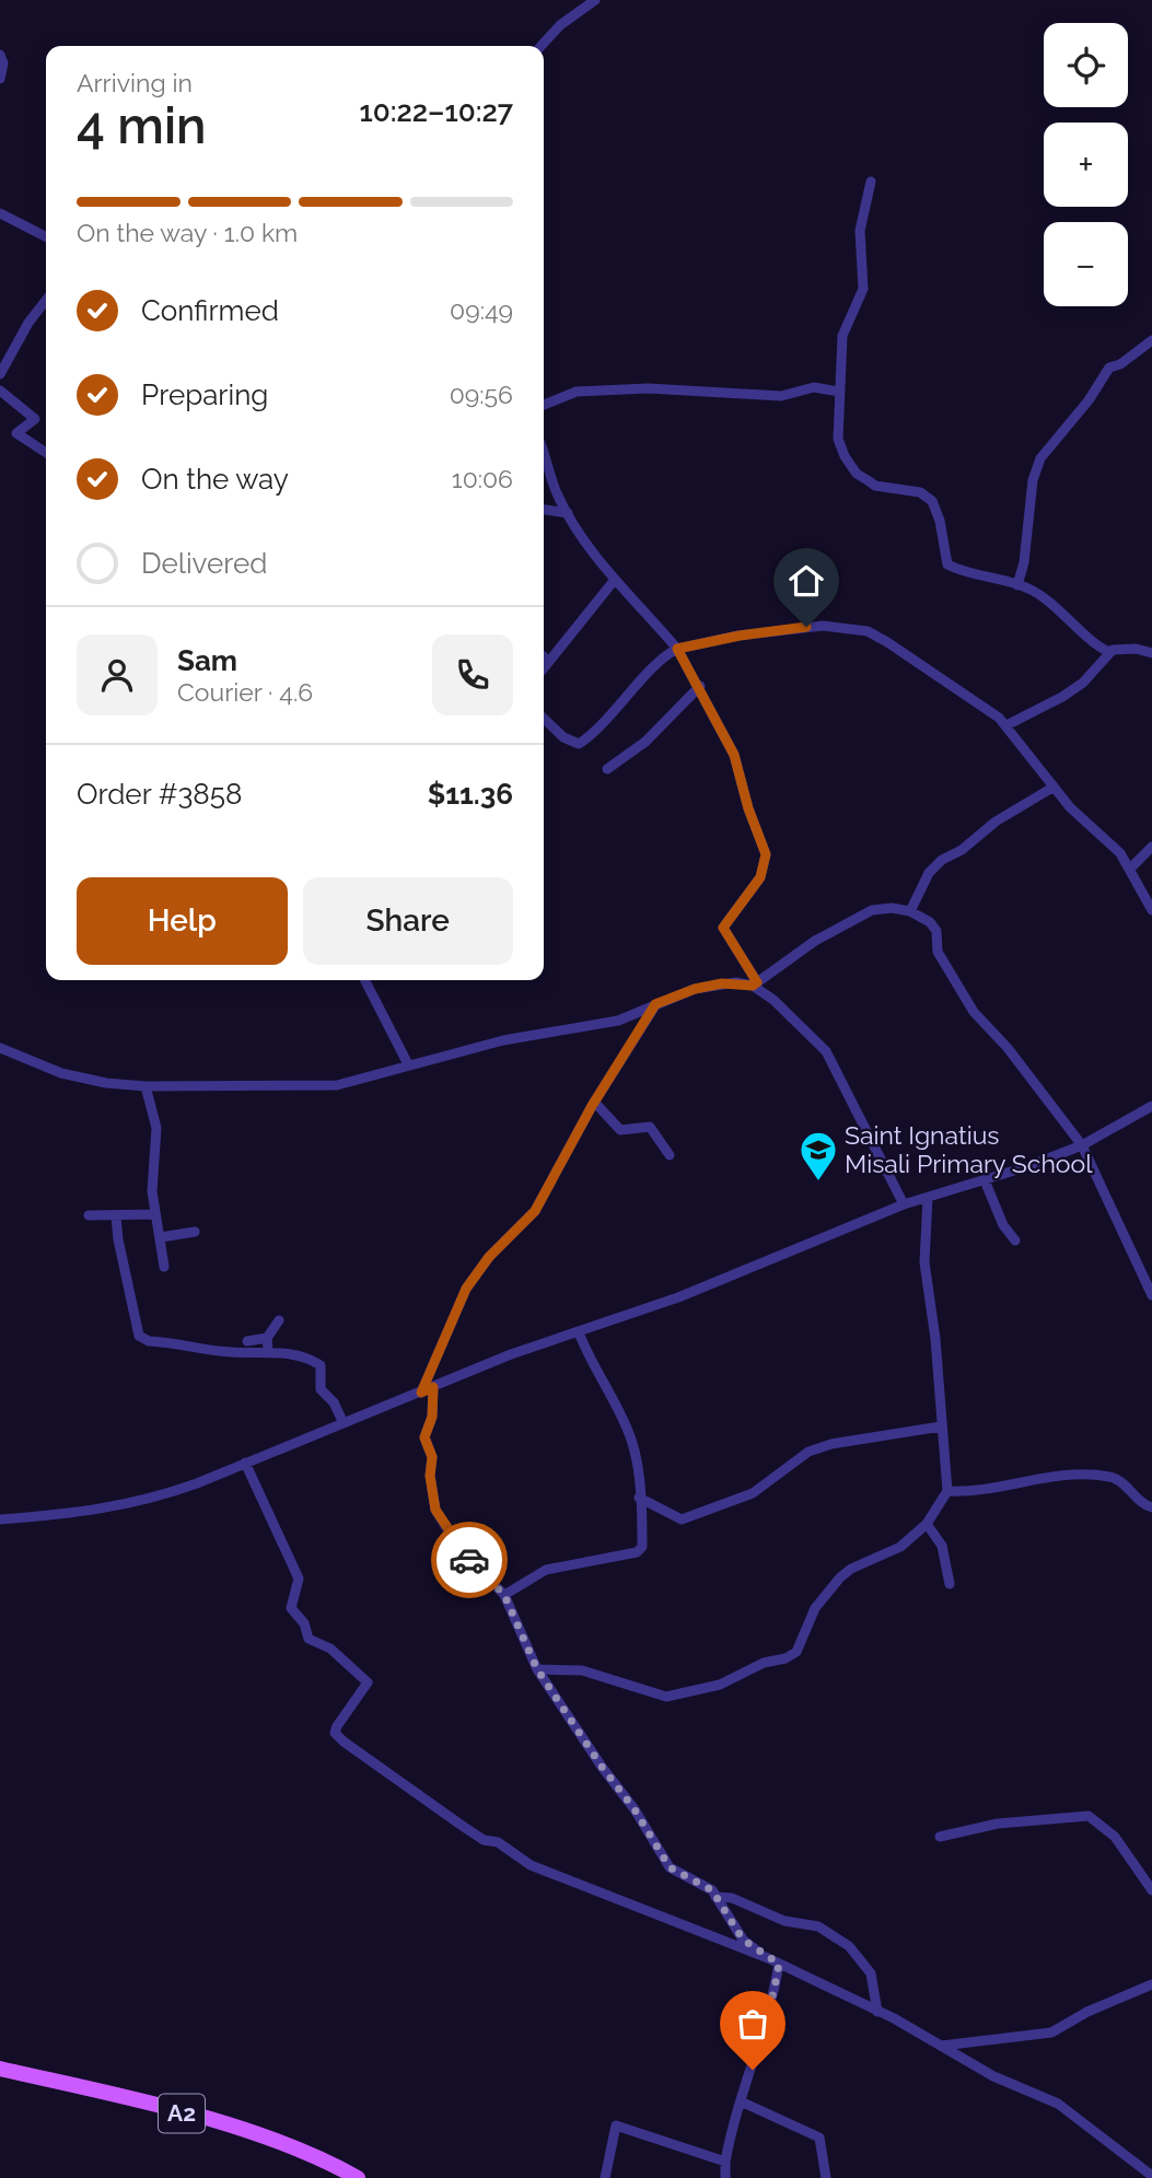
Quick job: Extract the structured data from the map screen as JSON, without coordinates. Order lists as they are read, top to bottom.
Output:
{
  "streets": {
    "main road": ["A2"]
  },
  "places": {
    "school or university": ["Saint Ignatius Misali Primary School"]
  },
  "page": {
    "map_buttons": ["+", "−"],
    "heading": ["4 min", "Arriving in", "10:22–10:27"],
    "panel": [
      "Sam",
      "Courier · 4.6",
      "Order #3858",
      "$11.36"
    ],
    "bar": "On the way · 1.0 km",
    "list": [
      ["Confirmed", "09:49"],
      ["Preparing", "09:56"],
      ["On the way", "10:06"],
      "Delivered"
    ],
    "buttons": ["Help", "Share"]
  }
}
